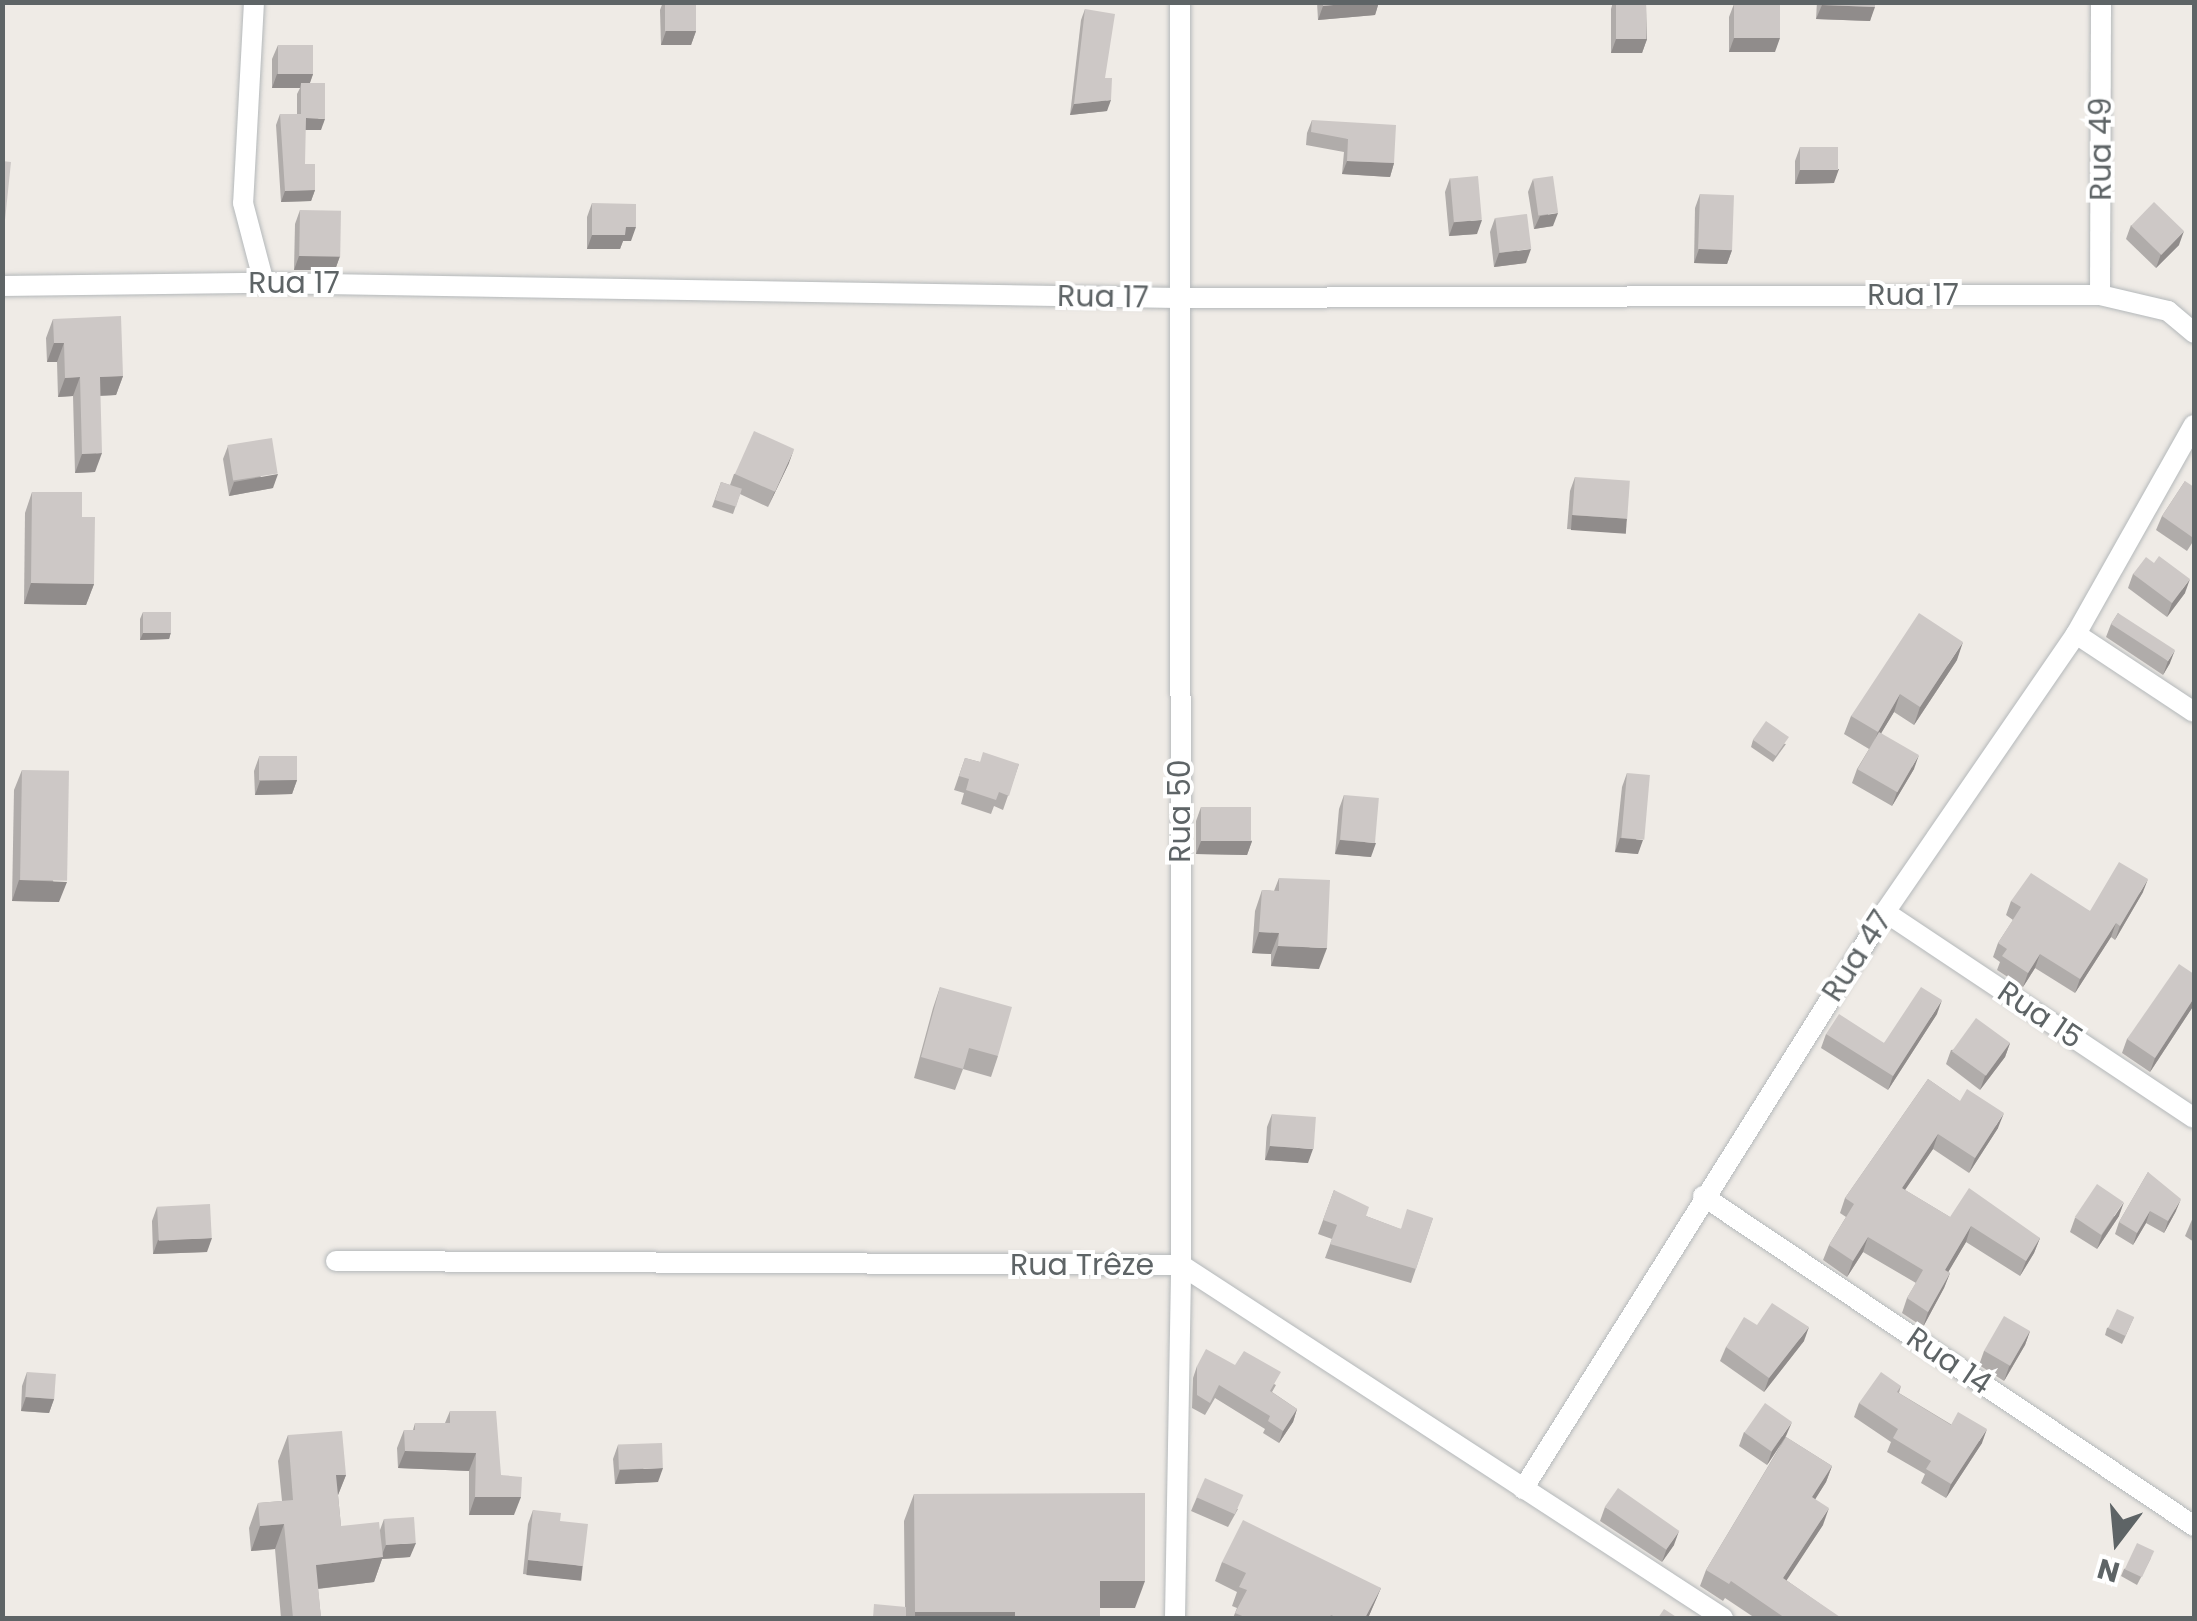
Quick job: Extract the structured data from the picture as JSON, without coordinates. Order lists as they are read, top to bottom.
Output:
{
  "streets": {
    "street": [
      "Rua 49",
      "Rua 17",
      "Rua 50",
      "Rua 47",
      "Rua 15",
      "Rua Trêze",
      "Rua 14"
    ]
  },
  "crossings": [
    ["Rua 49", "Rua 17"],
    ["Rua 17", "Rua 50"],
    ["Rua 50", "Rua Trêze"],
    ["Rua 47", "Rua 15"],
    ["Rua 47", "Rua Trêze"],
    ["Rua 47", "Rua 14"]
  ],
  "north": "bottom"
}
